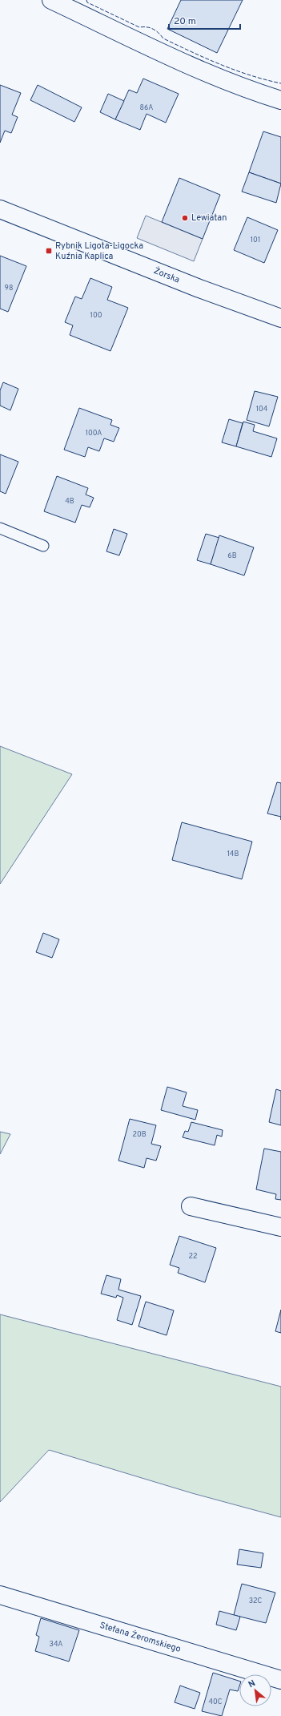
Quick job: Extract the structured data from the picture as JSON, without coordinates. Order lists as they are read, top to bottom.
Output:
{
  "streets": {
    "street": ["Żorska", "Stefana Żeromskiego"]
  },
  "places": {
    "other": ["Lewiatan"],
    "transit": ["Rybnik Ligota-Ligocka Kuźnia Kaplica"]
  },
  "house_numbers": [
    "86A",
    "101",
    "98",
    "100",
    "104",
    "100A",
    "4B",
    "6B",
    "14B",
    "20B",
    "22",
    "32C",
    "34A",
    "40C"
  ],
  "scale_bar": "20 m",
  "north": "top left"
}
